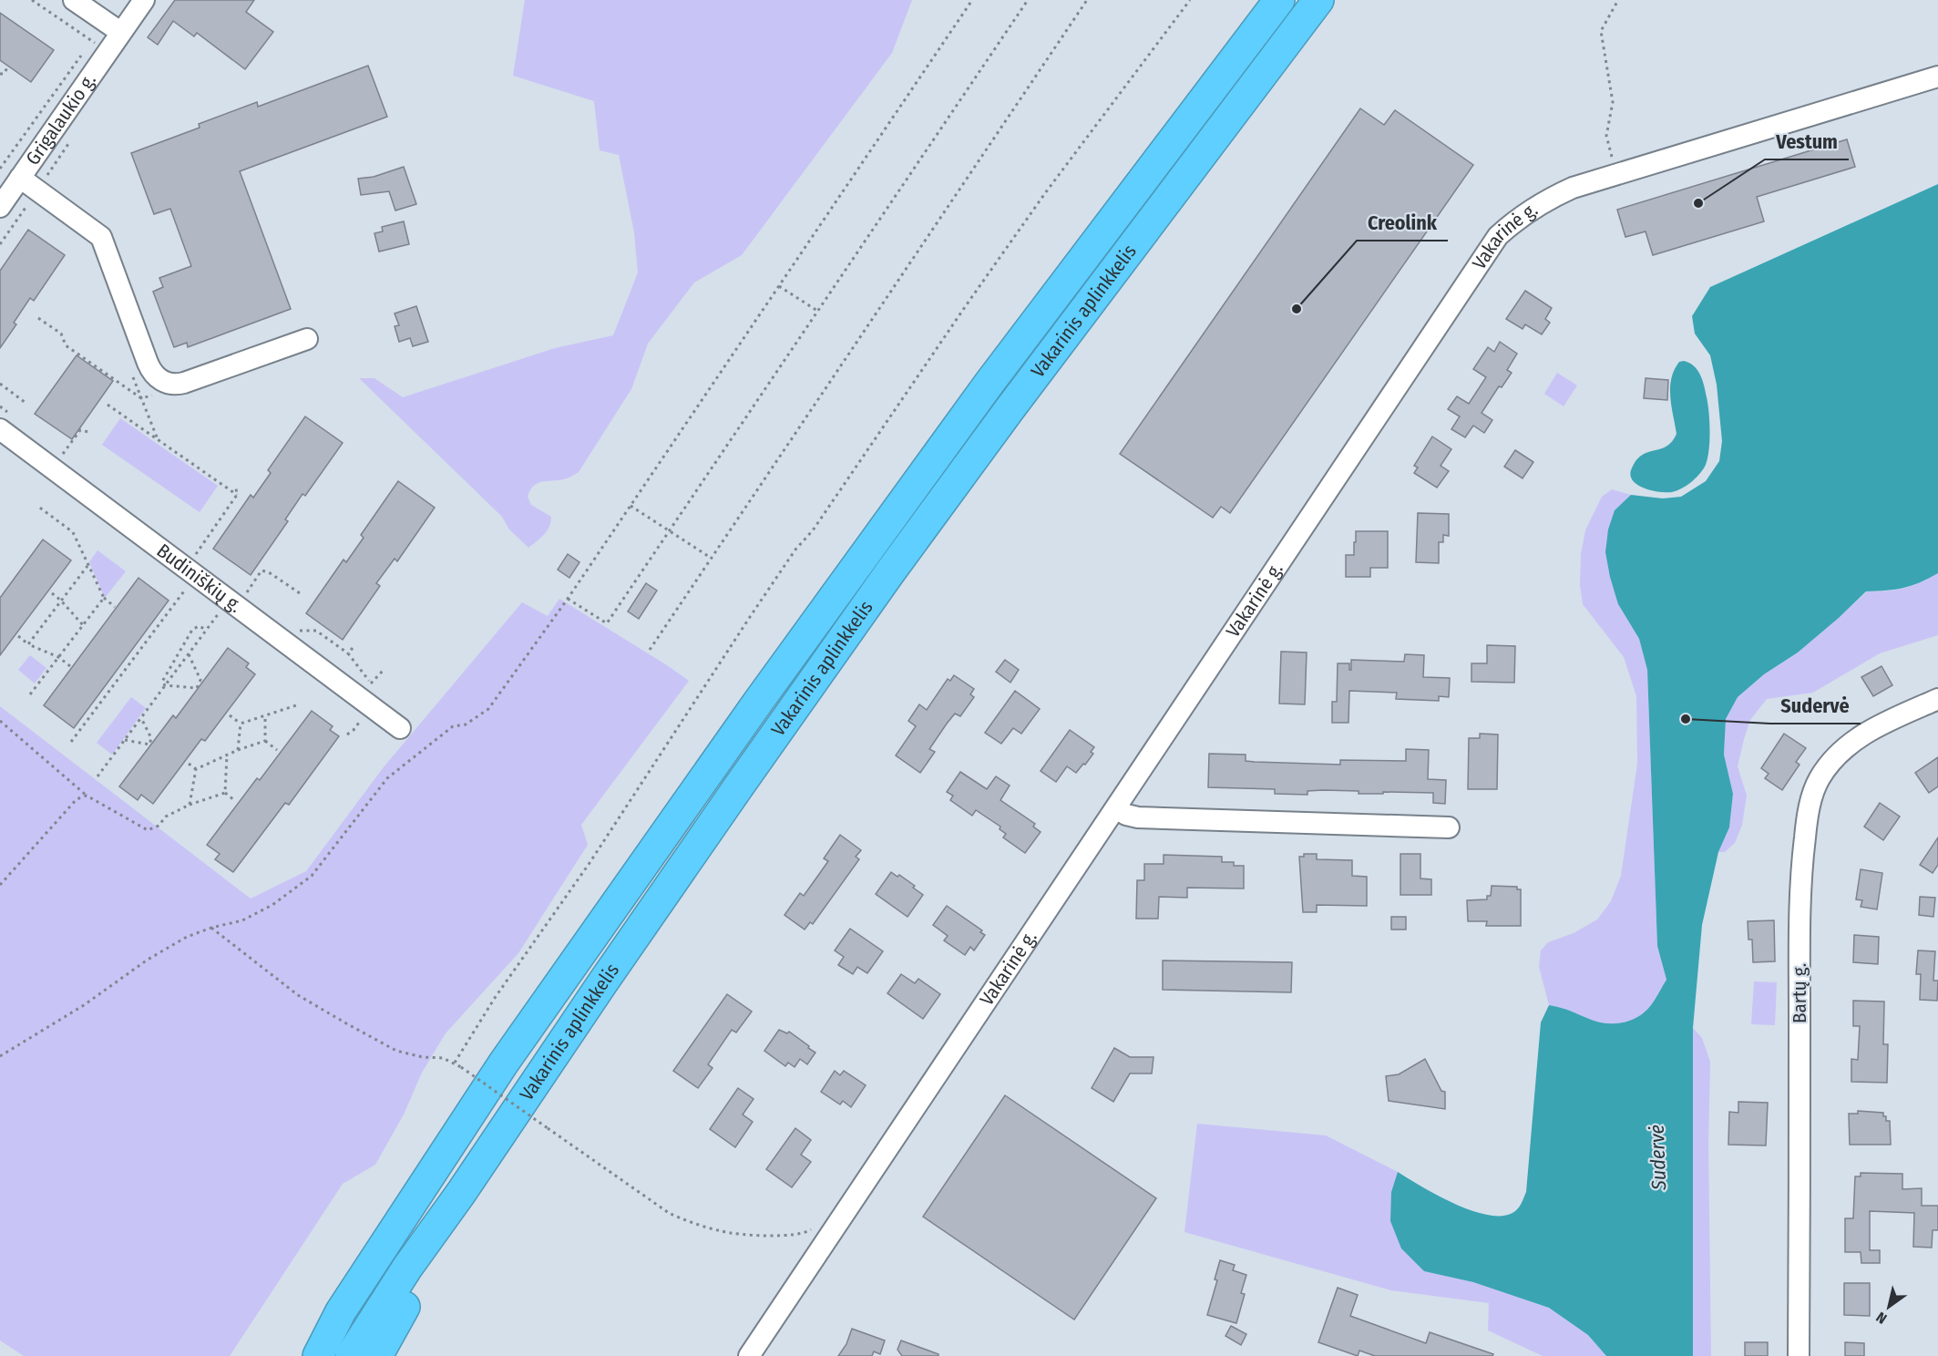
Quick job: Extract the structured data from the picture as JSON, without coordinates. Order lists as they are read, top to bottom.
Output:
{
  "streets": {
    "highway": ["Vakarinis aplinkkelis"],
    "street": [
      "Grigalaukio g.",
      "Vakarinė g.",
      "Budiniškių g.",
      "Bartų g."
    ]
  },
  "water": ["Sudervė"],
  "places": ["Vestum", "Creolink", "Sudervė"],
  "north": "bottom left"
}
